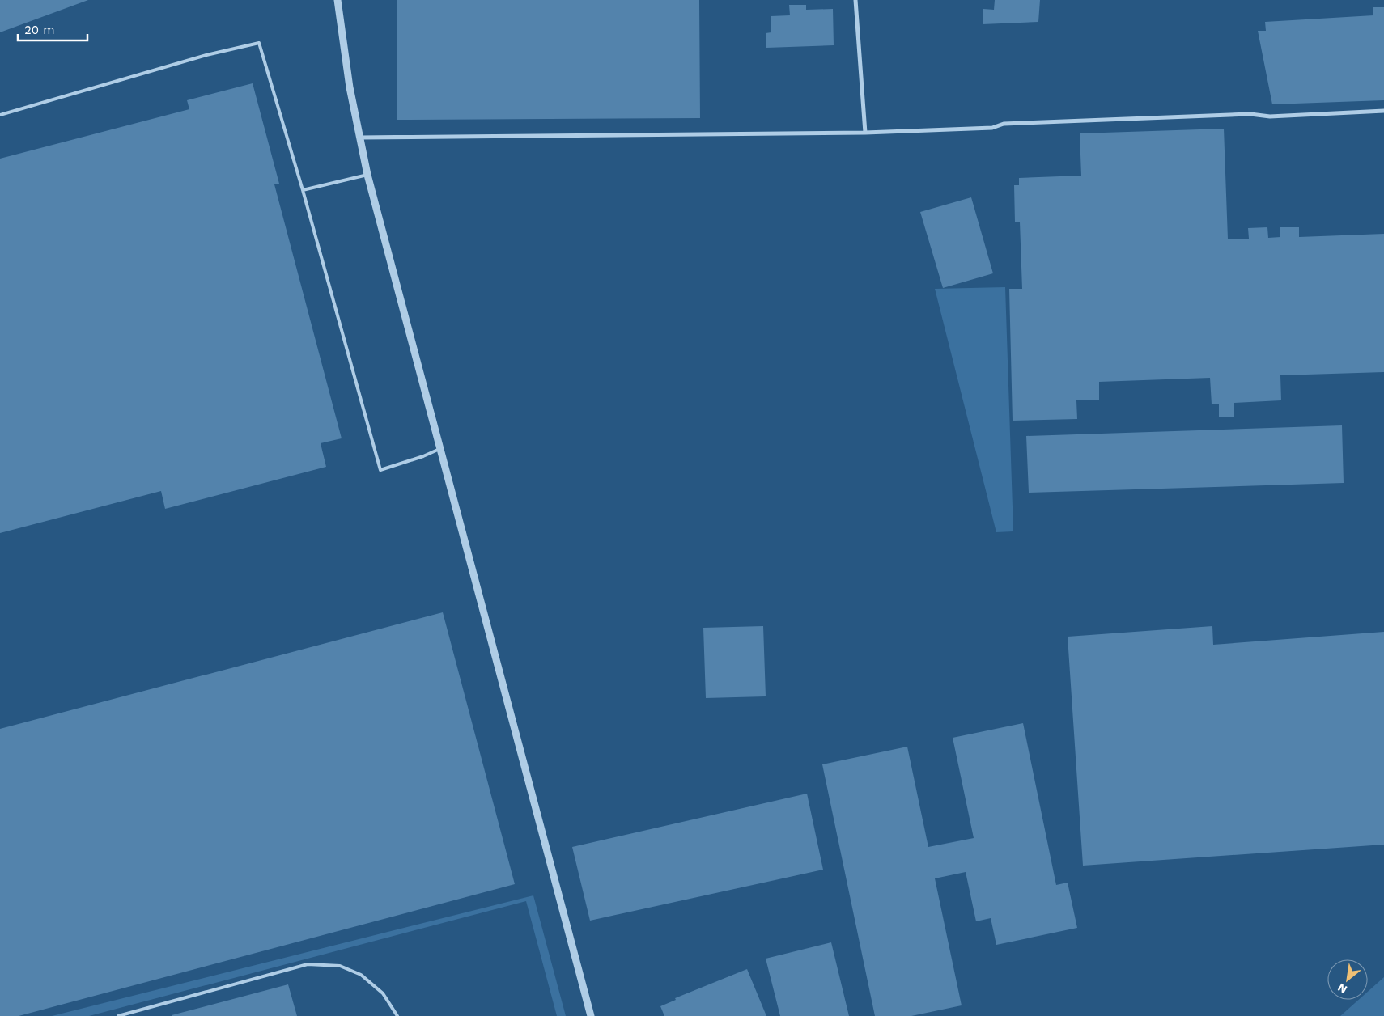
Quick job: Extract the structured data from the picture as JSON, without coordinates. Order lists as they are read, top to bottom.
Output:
{
  "scale_bar": "20 m",
  "north": "bottom left"
}
